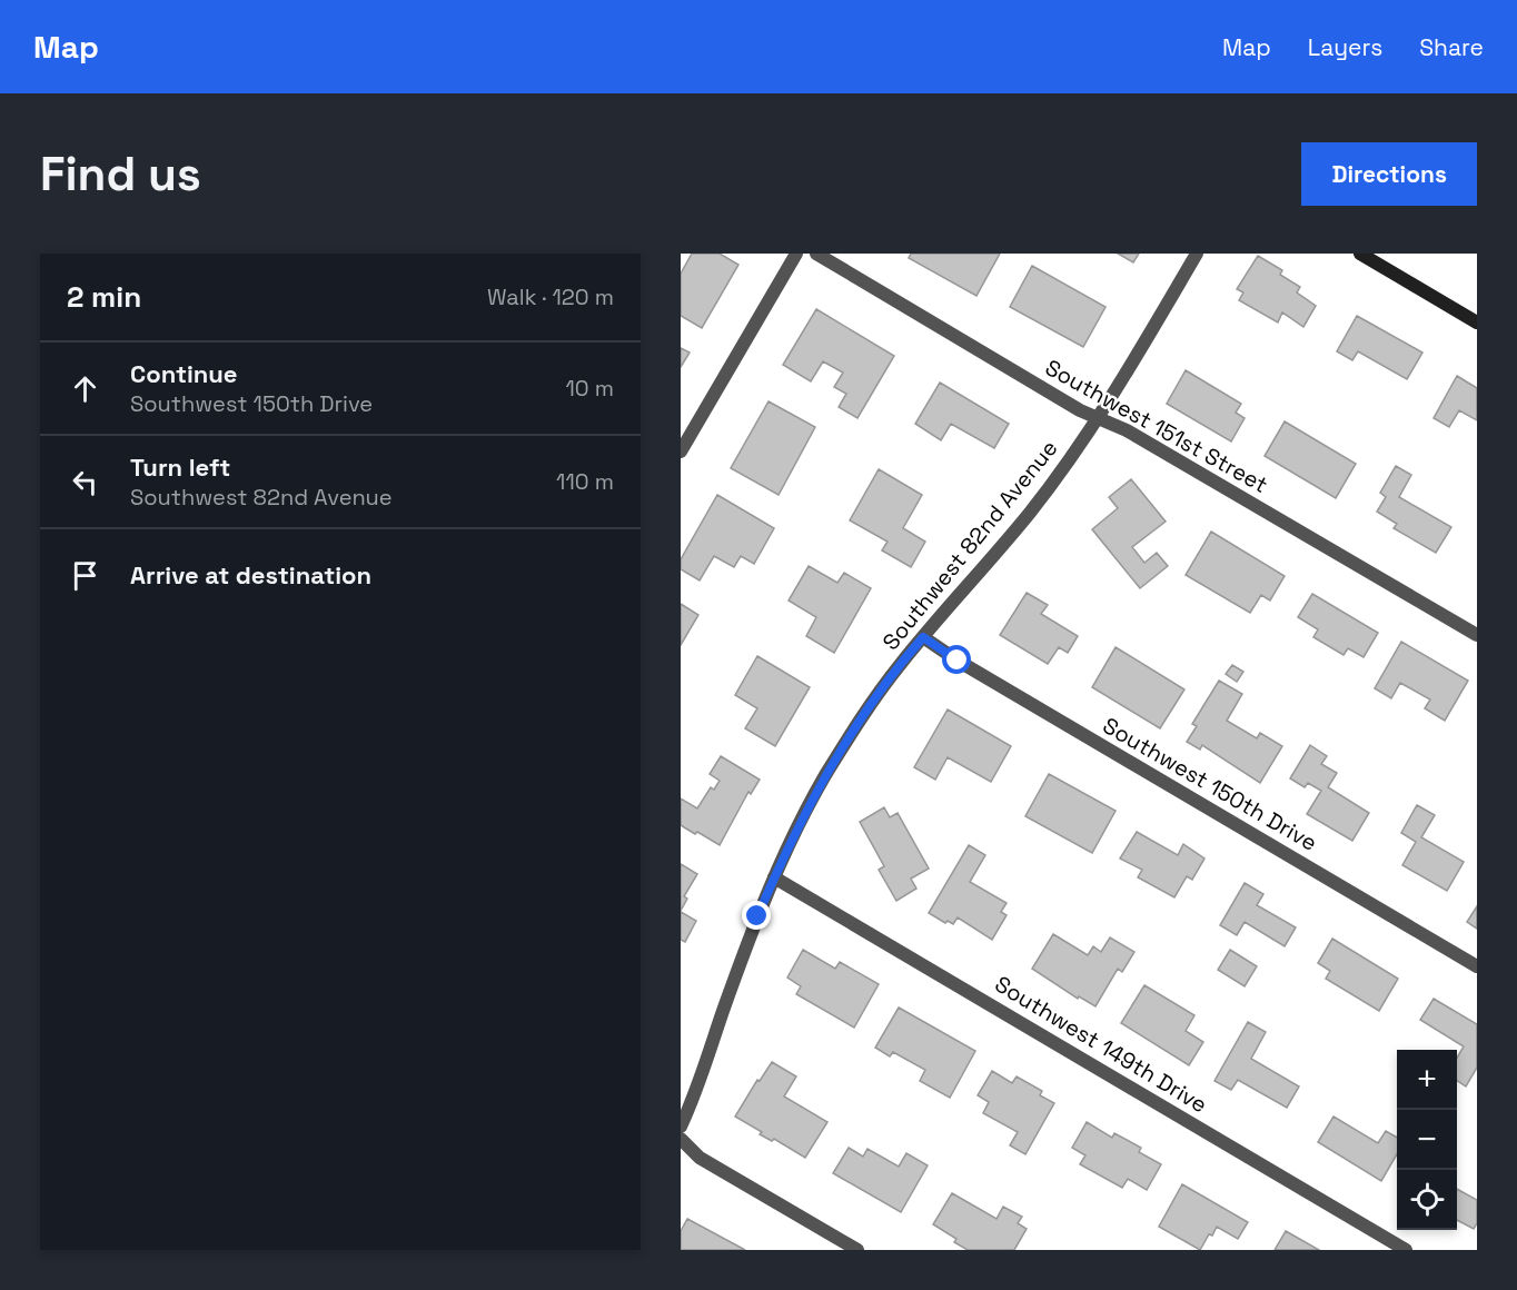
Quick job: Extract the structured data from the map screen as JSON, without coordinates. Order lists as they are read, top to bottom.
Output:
{
  "streets": {
    "street": [
      "Southwest 151st Street",
      "Southwest 82nd Avenue",
      "Southwest 150th Drive",
      "Southwest 149th Drive"
    ]
  },
  "crossings": [
    ["Southwest 151st Street", "Southwest 82nd Avenue"],
    ["Southwest 82nd Avenue", "Southwest 150th Drive"],
    ["Southwest 82nd Avenue", "Southwest 149th Drive"]
  ],
  "page": {
    "header": "Map",
    "nav": ["Map", "Layers", "Share"],
    "buttons": "Directions",
    "title": "Find us",
    "heading": ["2 min", "Walk · 120 m"],
    "list": [
      ["Continue", "Southwest 150th Drive", "10 m"],
      ["Turn left", "Southwest 82nd Avenue", "110 m"],
      "Arrive at destination"
    ],
    "map_buttons": ["+", "−"]
  }
}
